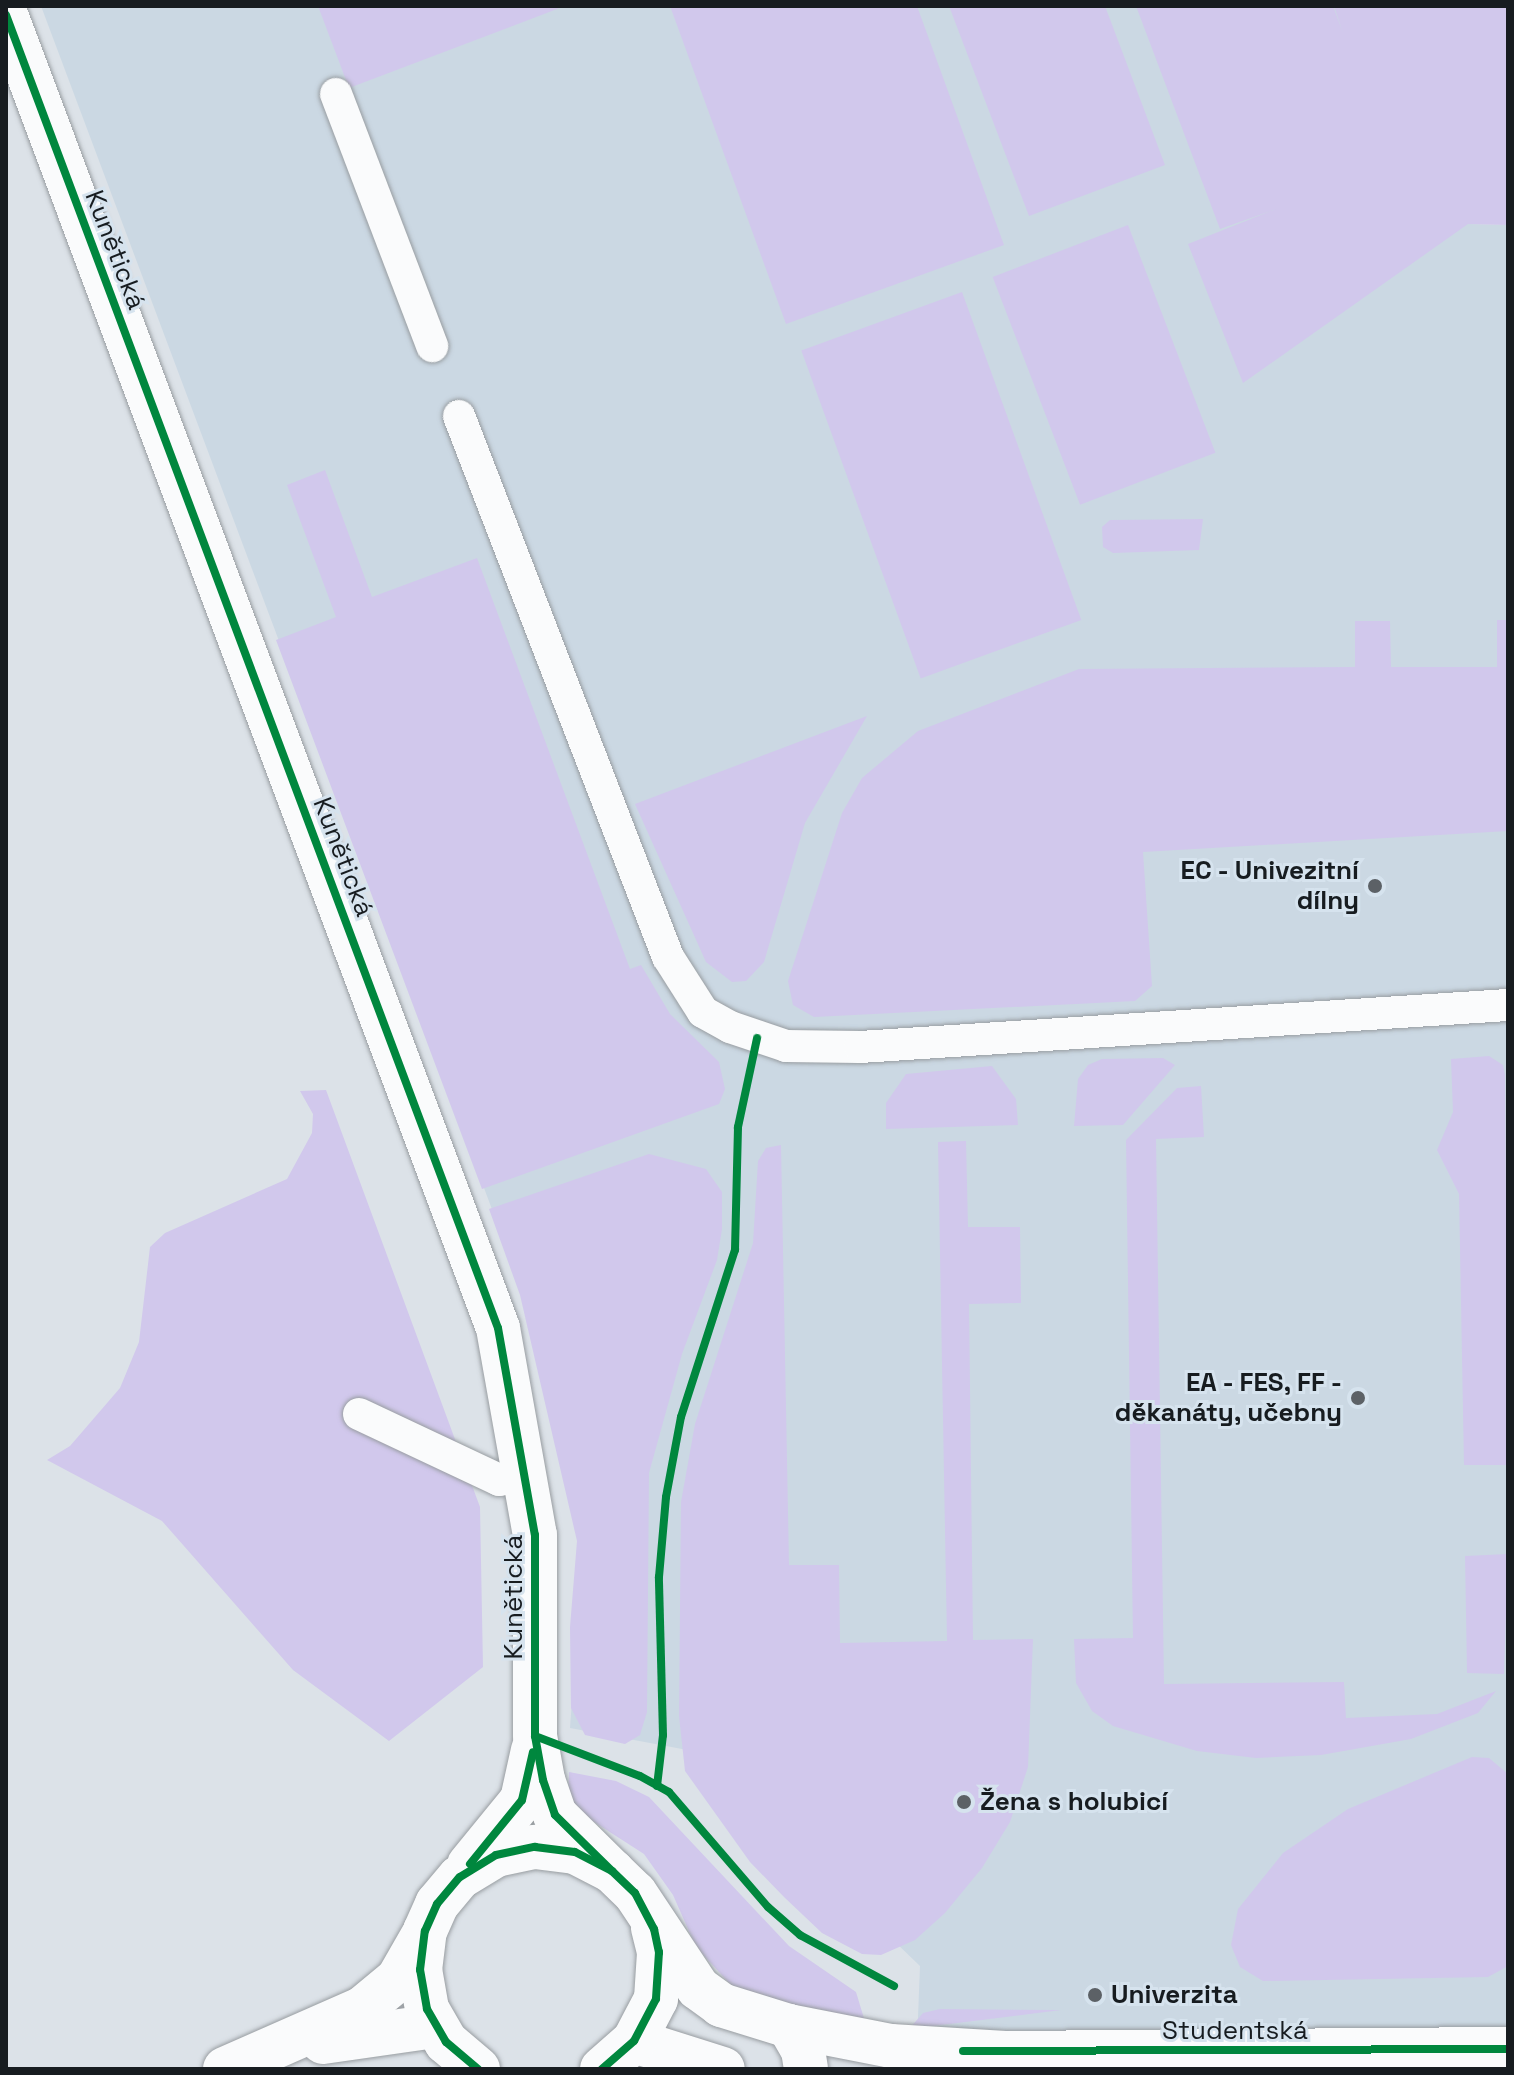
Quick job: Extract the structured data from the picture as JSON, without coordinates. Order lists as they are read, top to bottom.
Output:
{
  "streets": {
    "street": ["Kunětická", "Studentská"]
  },
  "crossings": [
    ["Kunětická", "Studentská"]
  ],
  "places": [
    "EC - Univezitní dílny",
    "EA - FES, FF - děkanáty, učebny",
    "Žena s holubicí",
    "Univerzita"
  ]
}
